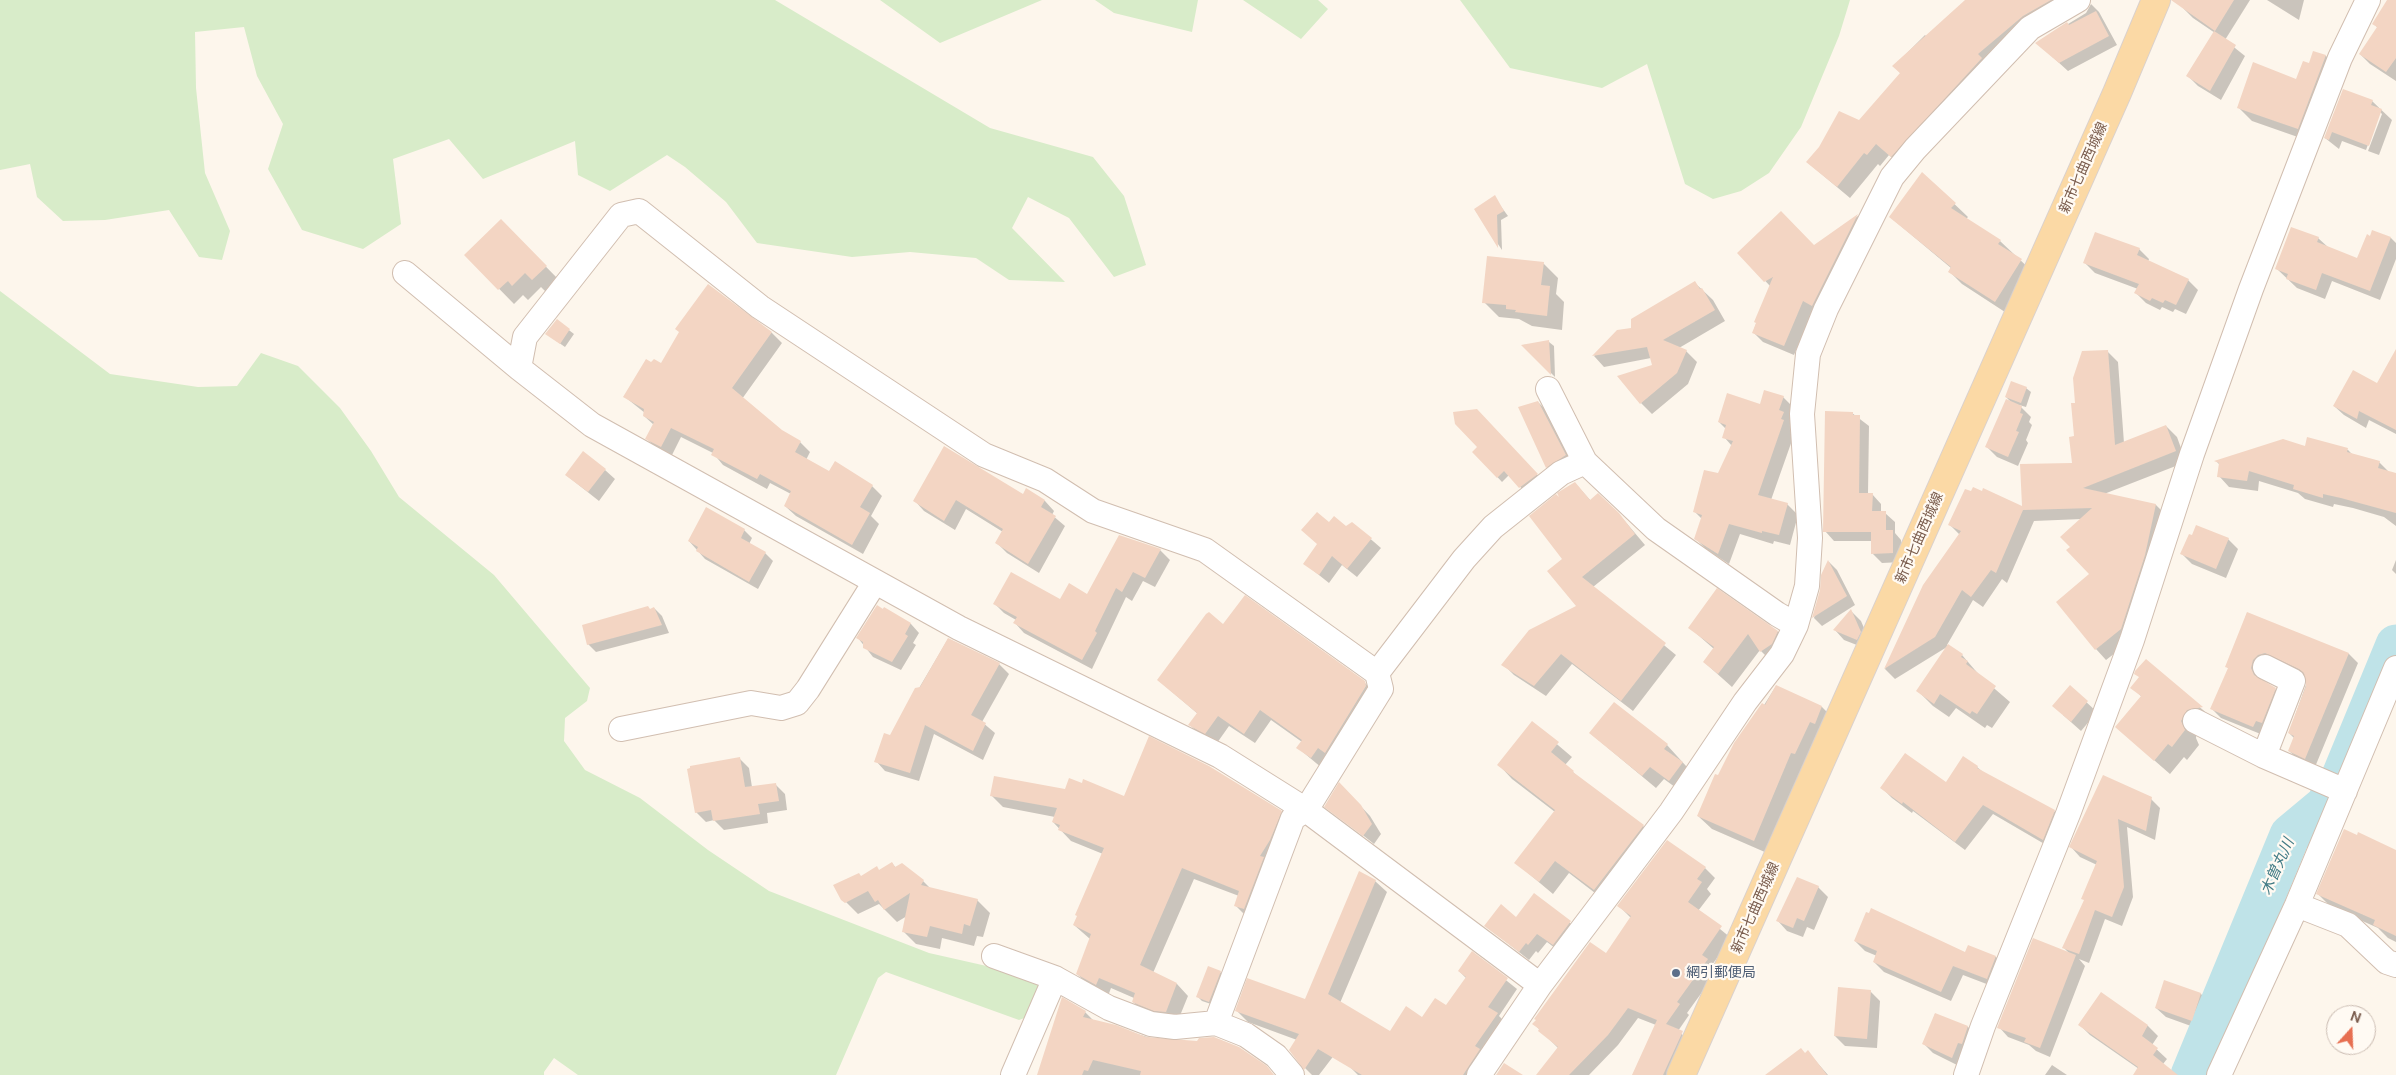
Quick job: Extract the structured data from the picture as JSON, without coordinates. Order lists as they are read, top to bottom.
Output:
{
  "streets": {
    "main road": ["新市七曲西城線"]
  },
  "water": ["木曽丸川"],
  "places": ["網引郵便局"],
  "north": "top"
}
